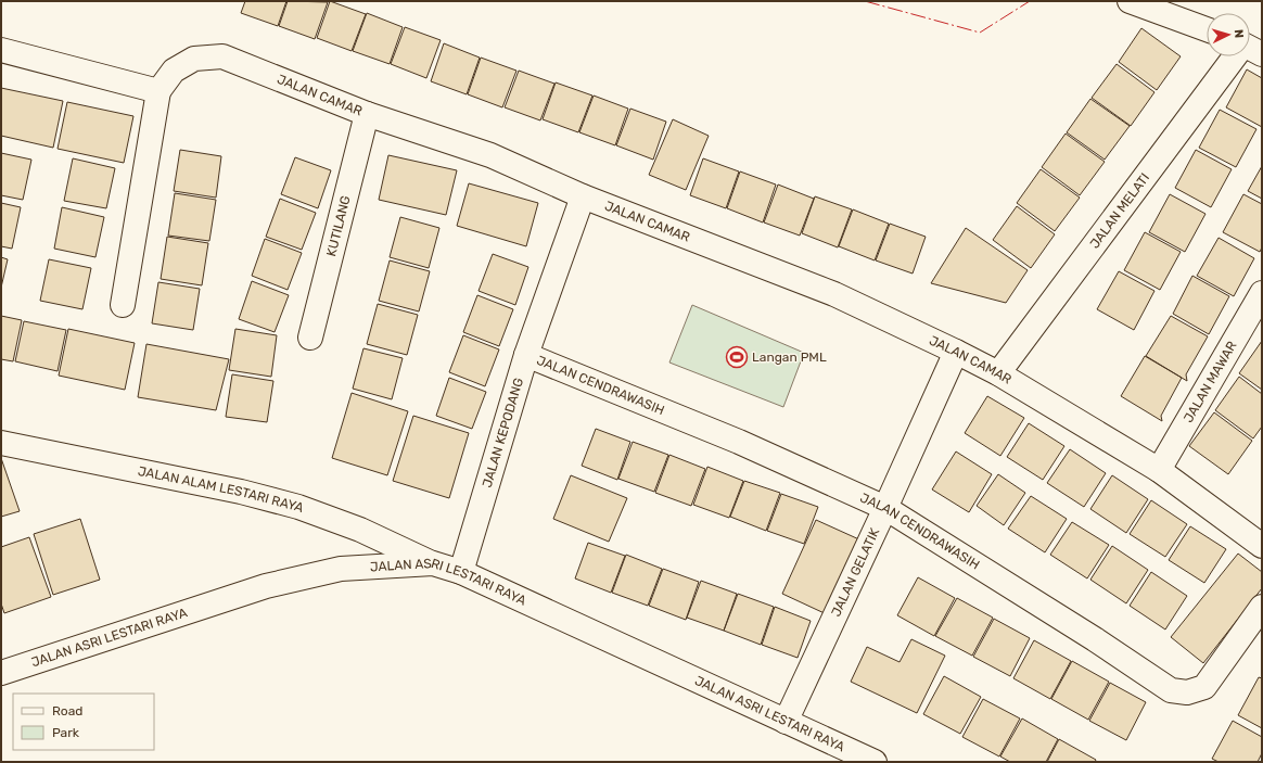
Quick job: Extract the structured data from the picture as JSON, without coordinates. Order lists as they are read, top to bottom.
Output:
{
  "streets": {
    "street": [
      "JALAN CAMAR",
      "JALAN MELATI",
      "KUTILANG",
      "JALAN MAWAR",
      "JALAN CENDRAWASIH",
      "JALAN KEPODANG",
      "JALAN ALAM LESTARI RAYA",
      "JALAN GELATIK",
      "JALAN ASRI LESTARI RAYA"
    ]
  },
  "crossings": [
    ["JALAN CAMAR", "JALAN MELATI"],
    ["JALAN CAMAR", "KUTILANG"],
    ["JALAN CAMAR", "JALAN MAWAR"],
    ["JALAN CAMAR", "JALAN KEPODANG"],
    ["JALAN CAMAR", "JALAN GELATIK"],
    ["JALAN CENDRAWASIH", "JALAN KEPODANG"],
    ["JALAN CENDRAWASIH", "JALAN GELATIK"],
    ["JALAN KEPODANG", "JALAN ASRI LESTARI RAYA"],
    ["JALAN ALAM LESTARI RAYA", "JALAN ASRI LESTARI RAYA"],
    ["JALAN GELATIK", "JALAN ASRI LESTARI RAYA"]
  ],
  "places": {
    "sports": ["Langan PML"]
  },
  "legend": ["Road", "Park"],
  "north": "right"
}
